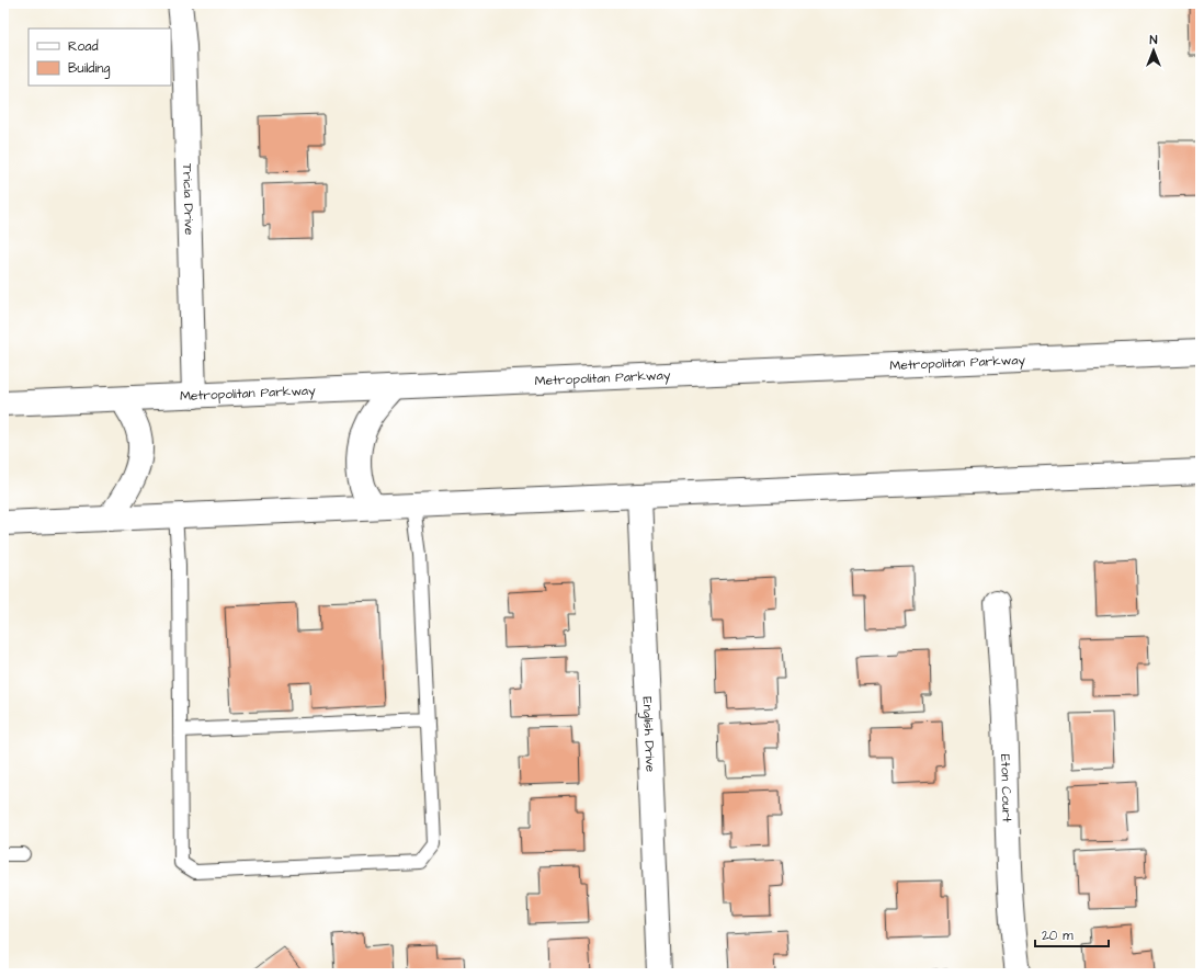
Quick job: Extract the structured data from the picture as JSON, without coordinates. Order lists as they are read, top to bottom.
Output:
{
  "streets": {
    "main road": [
      "Tricia Drive",
      "Metropolitan Parkway",
      "English Drive",
      "Eton Court"
    ]
  },
  "crossings": [
    ["Tricia Drive", "Metropolitan Parkway"]
  ],
  "legend": ["Road", "Building"],
  "scale_bar": "20 m",
  "north": "top"
}
